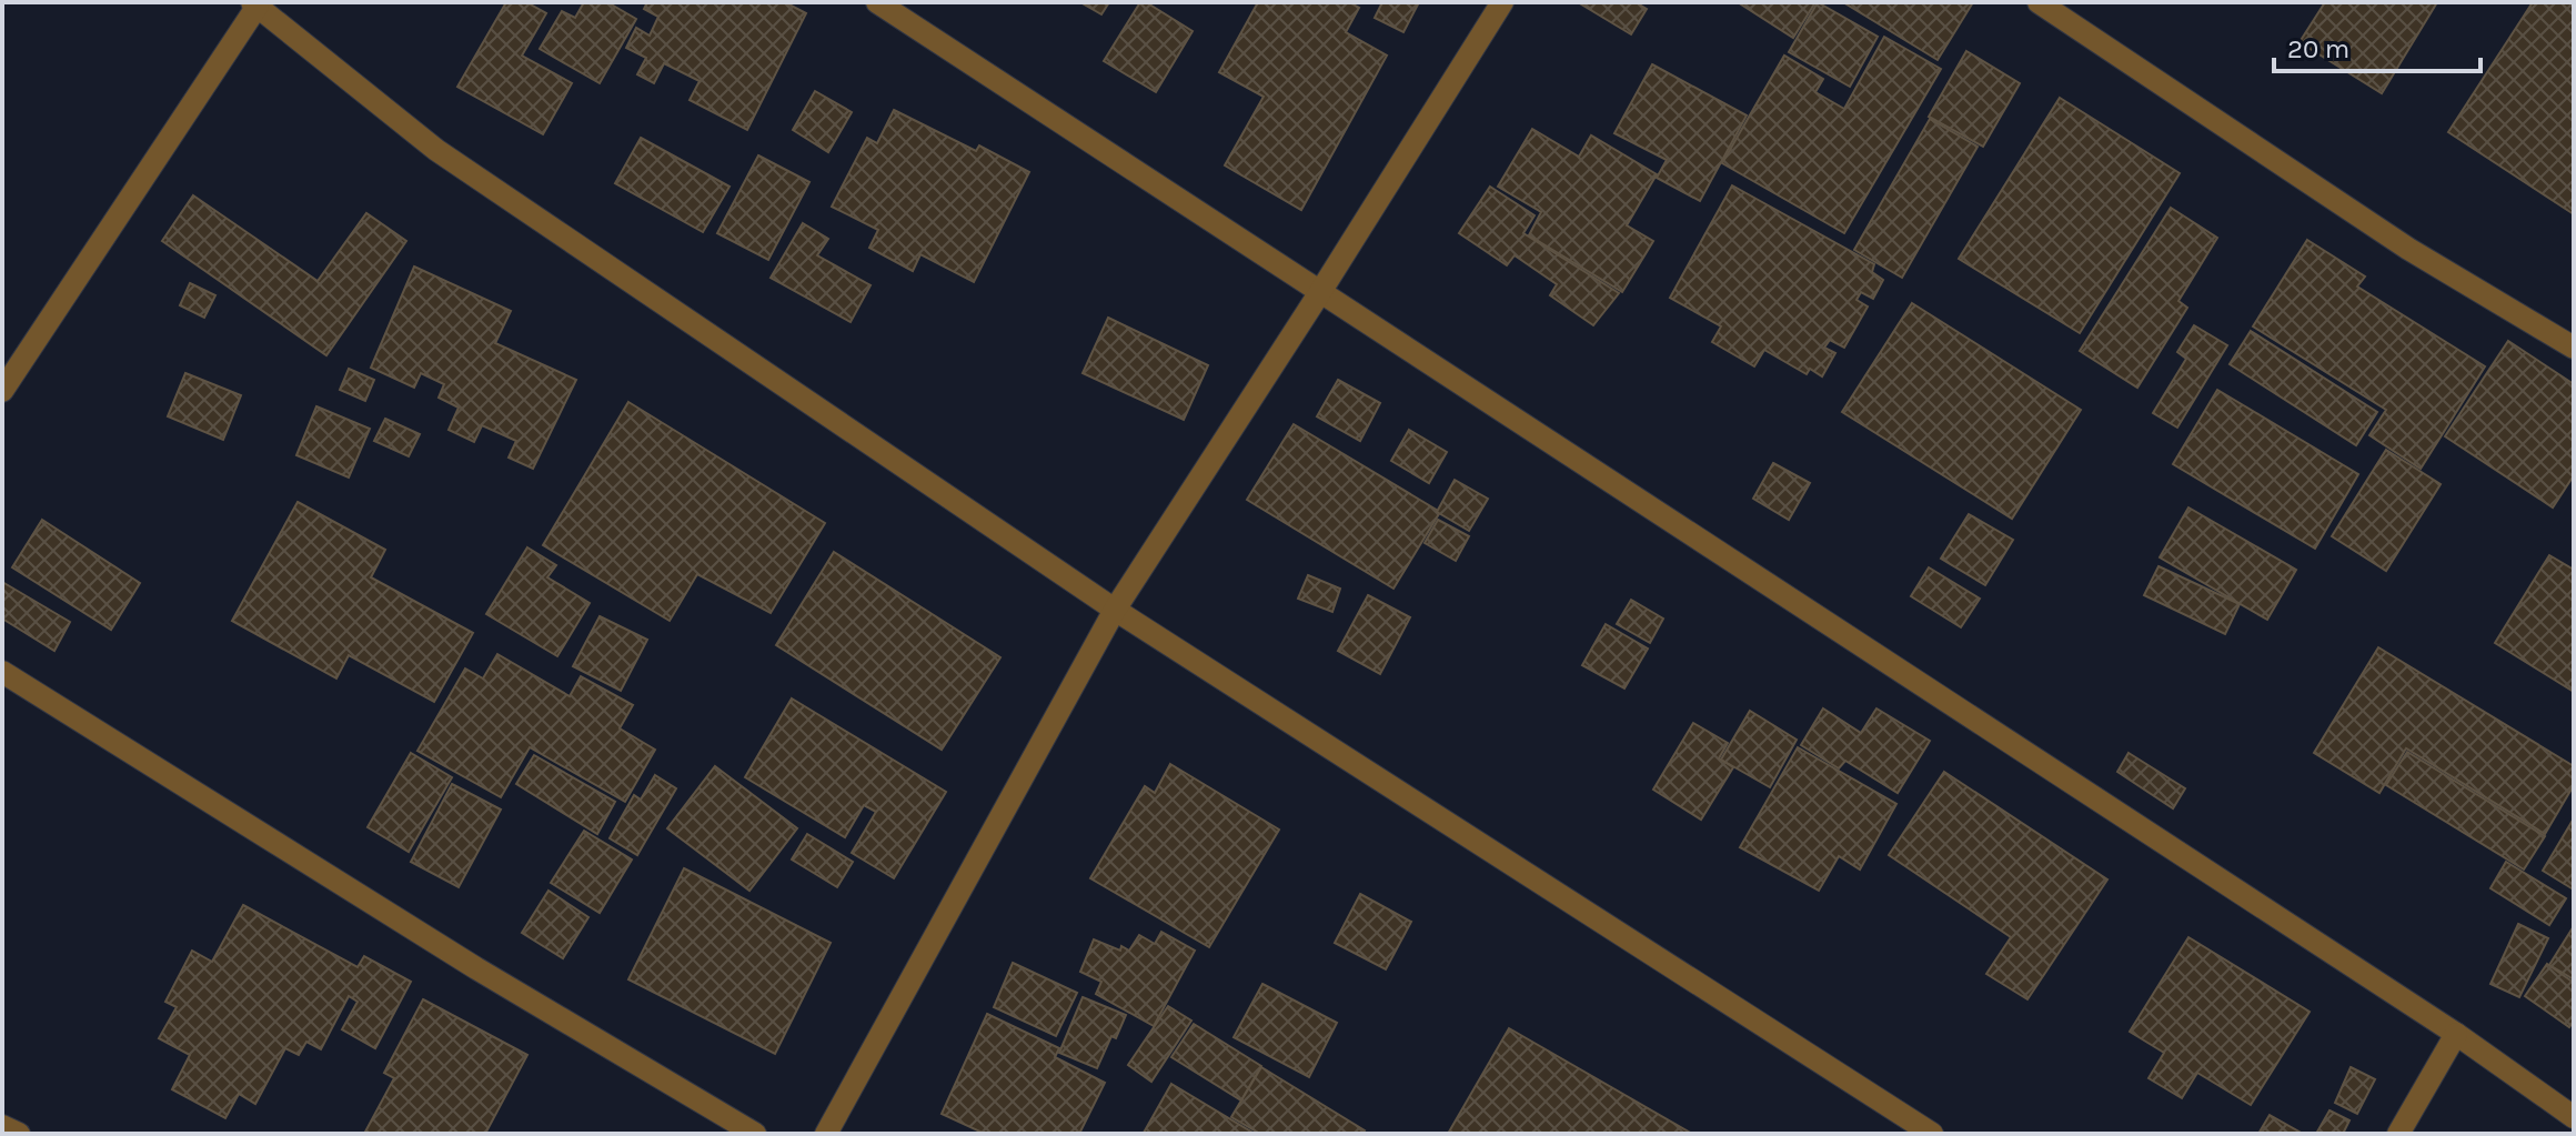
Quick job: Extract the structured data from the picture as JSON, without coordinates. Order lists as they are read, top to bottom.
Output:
{
  "scale_bar": "20 m"
}
